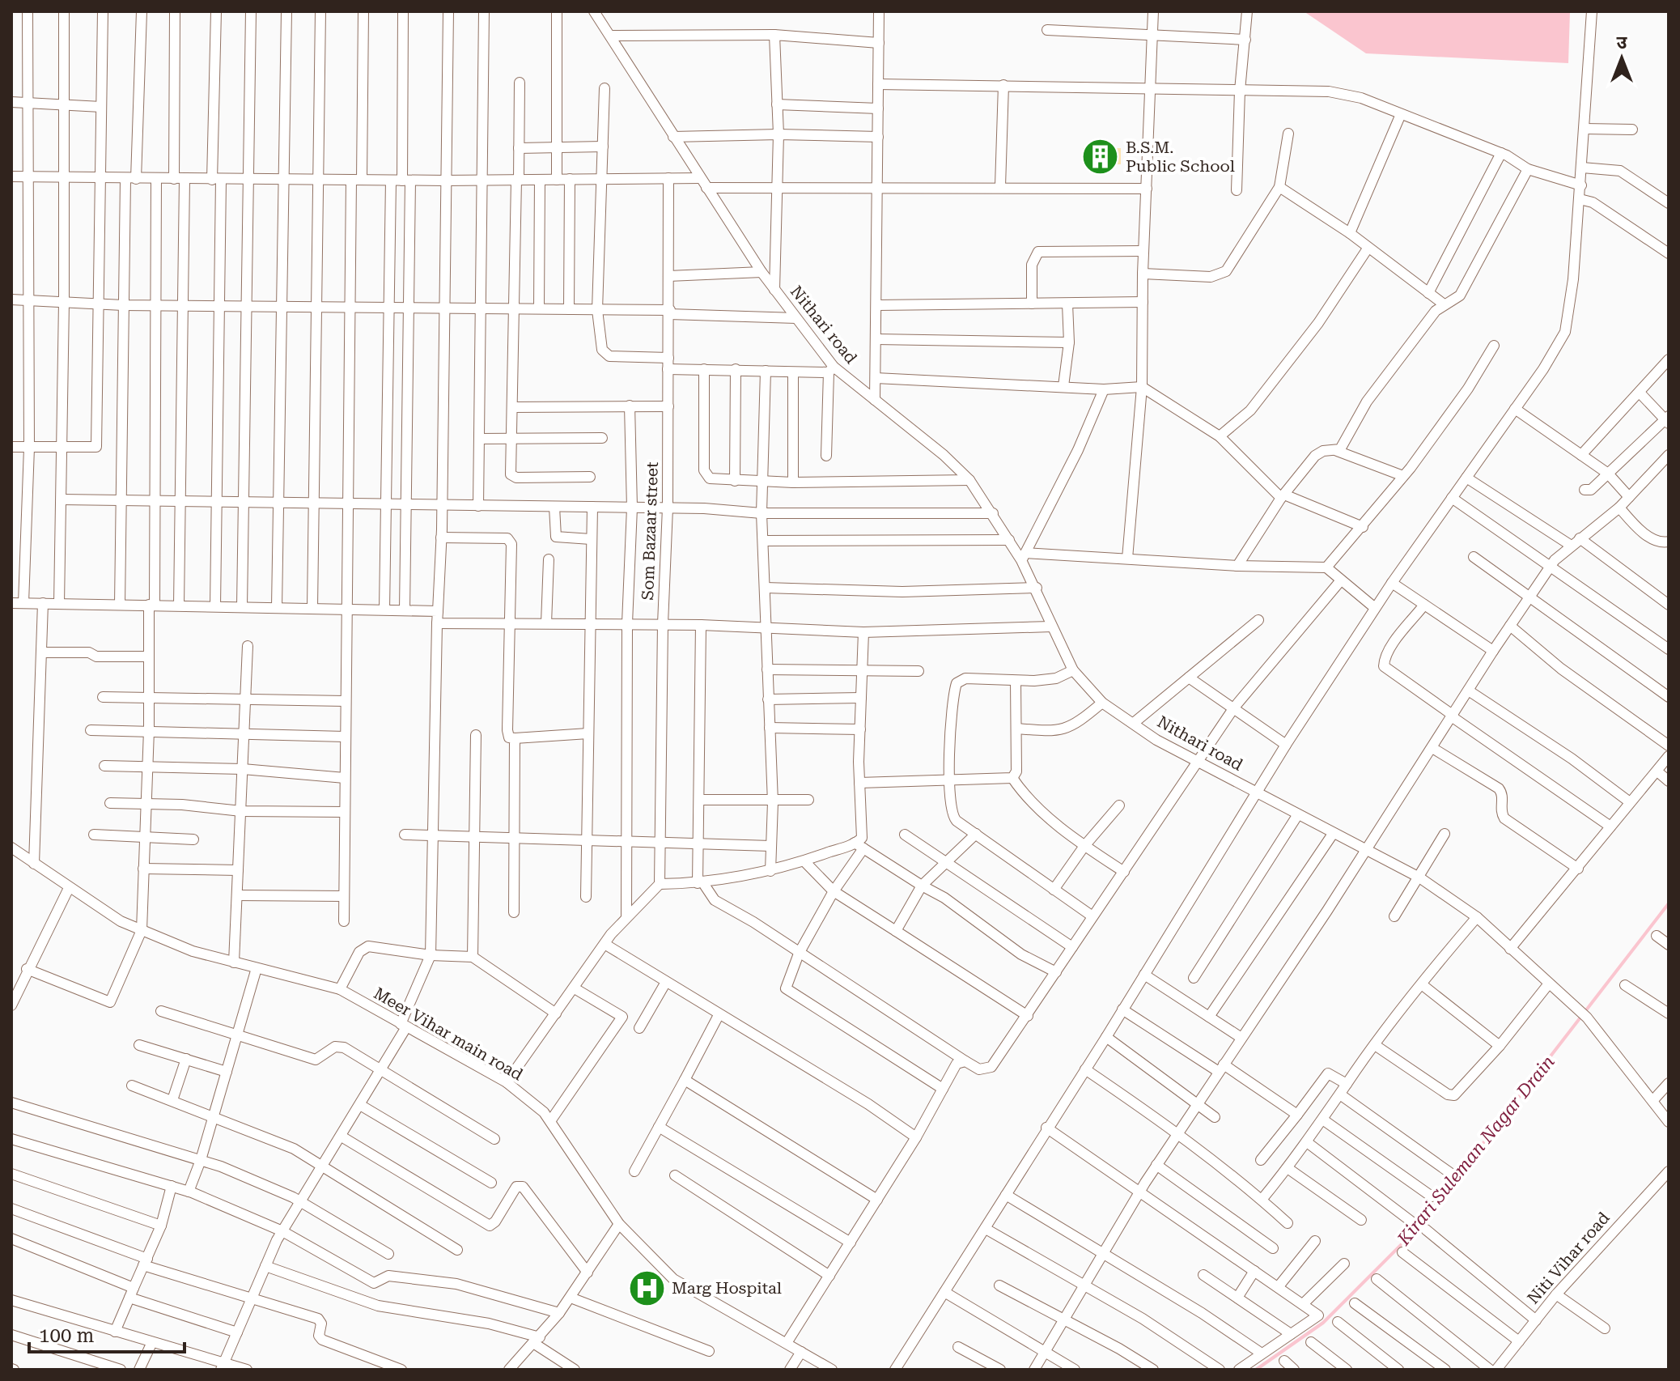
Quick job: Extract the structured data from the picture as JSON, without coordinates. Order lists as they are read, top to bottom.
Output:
{
  "streets": {
    "street": [
      "Nithari road",
      "Som Bazaar street",
      "Meer Vihar main road",
      "Niti Vihar road"
    ]
  },
  "water": ["Kirari Suleman Nagar Drain"],
  "places": {
    "building": ["B.S.M. Public School"],
    "hospital": ["Marg Hospital"]
  },
  "scale_bar": "100 m",
  "north": "top"
}
